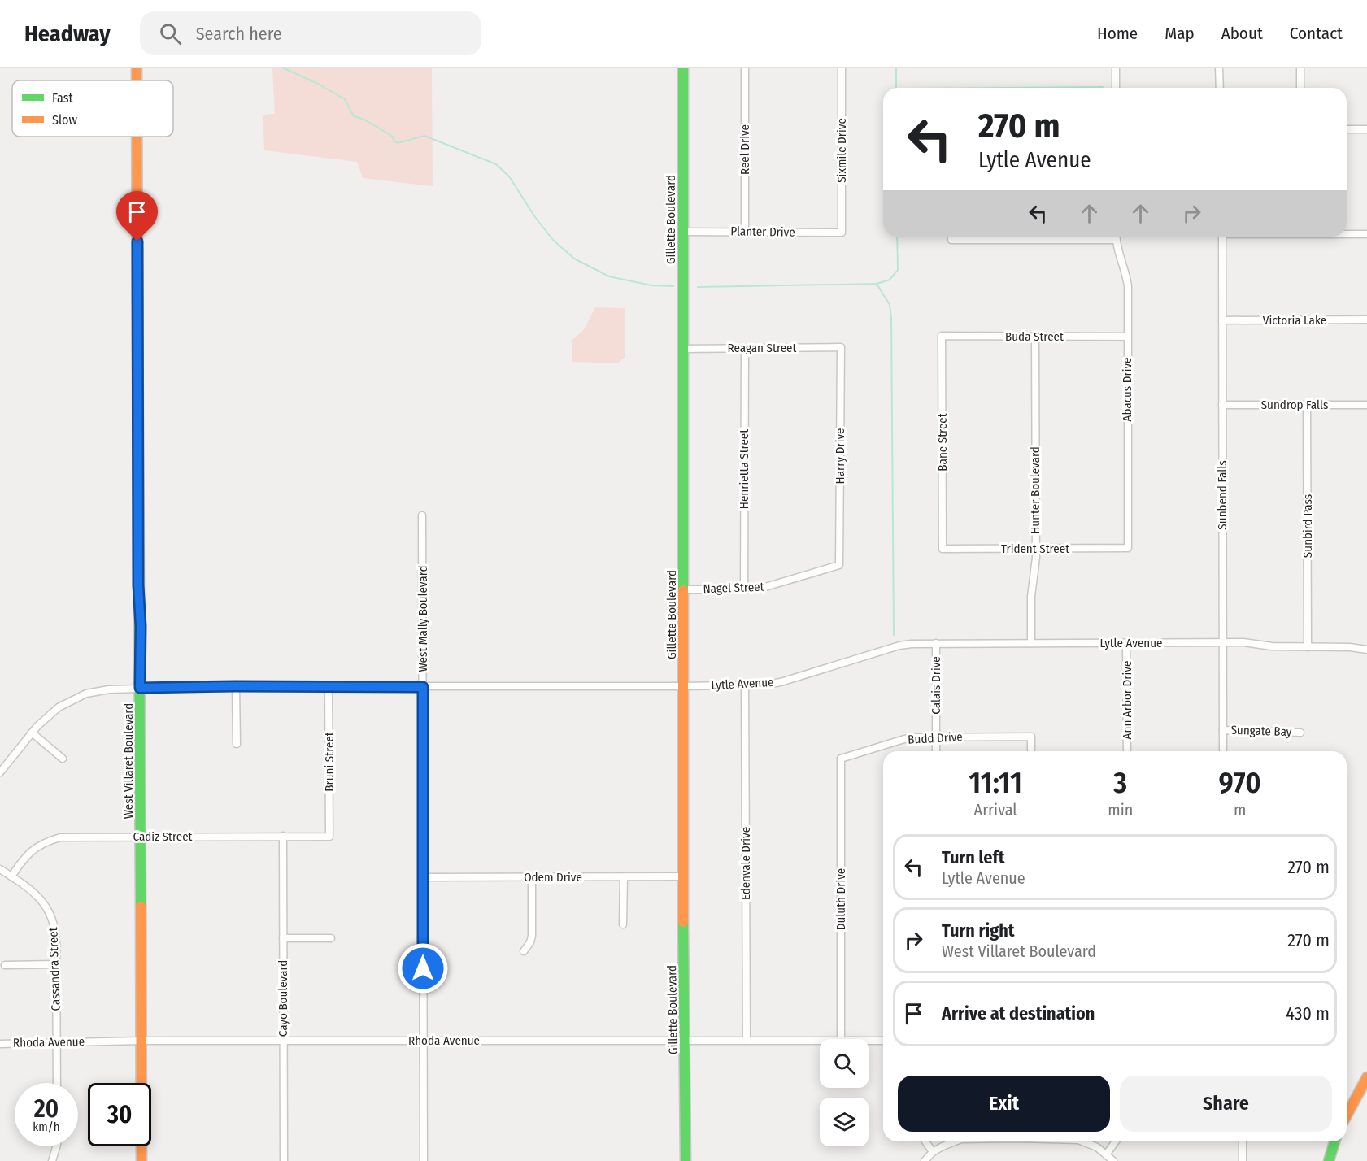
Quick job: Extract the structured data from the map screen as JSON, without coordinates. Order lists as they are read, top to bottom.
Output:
{
  "streets": {
    "street": [
      "Reel Drive",
      "Sixmile Drive",
      "Gillette Boulevard",
      "Planter Drive",
      "Victoria Lake",
      "Buda Street",
      "Reagan Street",
      "Abacus Drive",
      "Sundrop Falls",
      "Bane Street",
      "Harry Drive",
      "Henrietta Street",
      "Hunter Boulevard",
      "Sunbend Falls",
      "Sunbird Pass",
      "Trident Street",
      "Nagel Street",
      "West Mally Boulevard",
      "Lytle Avenue",
      "Calais Drive",
      "Ann Arbor Drive",
      "Sungate Bay",
      "Budd Drive",
      "West Villaret Boulevard",
      "Bruni Street",
      "Cadiz Street",
      "Edenvale Drive",
      "Odem Drive",
      "Duluth Drive",
      "Cassandra Street",
      "Cayo Boulevard",
      "Rhoda Avenue"
    ]
  },
  "crossings": [
    ["Reel Drive", "Planter Drive"],
    ["Sixmile Drive", "Planter Drive"],
    ["Gillette Boulevard", "Planter Drive"],
    ["Gillette Boulevard", "Reagan Street"],
    ["Gillette Boulevard", "Nagel Street"],
    ["Gillette Boulevard", "Lytle Avenue"],
    ["Gillette Boulevard", "Odem Drive"],
    ["Gillette Boulevard", "Rhoda Avenue"],
    ["Victoria Lake", "Sunbend Falls"],
    ["Buda Street", "Abacus Drive"],
    ["Buda Street", "Bane Street"],
    ["Buda Street", "Hunter Boulevard"],
    ["Reagan Street", "Harry Drive"],
    ["Reagan Street", "Henrietta Street"],
    ["Abacus Drive", "Trident Street"],
    ["Sundrop Falls", "Sunbend Falls"],
    ["Sundrop Falls", "Sunbird Pass"],
    ["Bane Street", "Trident Street"],
    ["Harry Drive", "Nagel Street"],
    ["Henrietta Street", "Nagel Street"],
    ["Hunter Boulevard", "Trident Street"],
    ["Hunter Boulevard", "Lytle Avenue"],
    ["Sunbend Falls", "Lytle Avenue"],
    ["Sunbend Falls", "Sungate Bay"],
    ["Sunbird Pass", "Lytle Avenue"],
    ["West Mally Boulevard", "Lytle Avenue"],
    ["West Mally Boulevard", "Odem Drive"],
    ["West Mally Boulevard", "Rhoda Avenue"],
    ["Lytle Avenue", "Calais Drive"],
    ["Lytle Avenue", "Ann Arbor Drive"],
    ["Lytle Avenue", "West Villaret Boulevard"],
    ["Lytle Avenue", "Bruni Street"],
    ["Lytle Avenue", "Edenvale Drive"],
    ["Calais Drive", "Budd Drive"],
    ["Budd Drive", "Duluth Drive"],
    ["West Villaret Boulevard", "Cadiz Street"],
    ["West Villaret Boulevard", "Rhoda Avenue"],
    ["Bruni Street", "Cadiz Street"],
    ["Cadiz Street", "Cassandra Street"],
    ["Cadiz Street", "Cayo Boulevard"],
    ["Edenvale Drive", "Rhoda Avenue"],
    ["Cassandra Street", "Rhoda Avenue"],
    ["Cayo Boulevard", "Rhoda Avenue"]
  ],
  "legend": ["Fast", "Slow"],
  "page": {
    "header": "Headway",
    "search": "Search here",
    "nav": [
      "Home",
      "Map",
      "About",
      "Contact"
    ],
    "turn": ["270 m", "Lytle Avenue"],
    "eta": [
      "11:11",
      "Arrival",
      "3",
      "min",
      "970",
      "m"
    ],
    "list": [
      {
        "name": "Turn left",
        "note": "Lytle Avenue",
        "value": "270 m"
      },
      {
        "name": "Turn right",
        "note": "West Villaret Boulevard",
        "value": "270 m"
      },
      {
        "name": "Arrive at destination",
        "value": "430 m"
      }
    ],
    "buttons": ["Exit", "Share"],
    "speed": "20 km/h",
    "limit": "30"
  }
}
